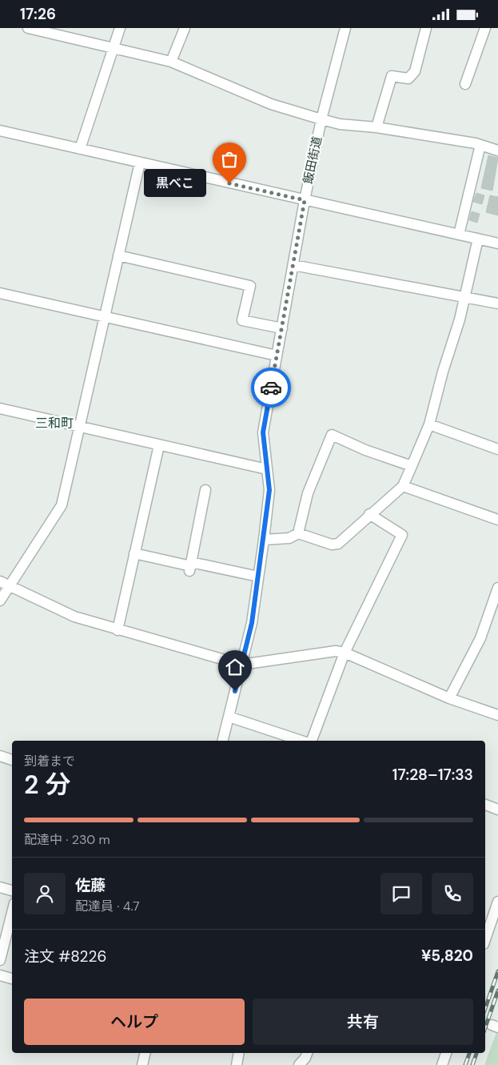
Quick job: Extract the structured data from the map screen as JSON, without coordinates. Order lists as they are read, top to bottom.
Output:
{
  "streets": {
    "street": ["飯田街道"]
  },
  "districts": ["三和町"],
  "places": ["黒べこ"],
  "page": {
    "status": "17:26",
    "bubble": "黒べこ",
    "heading": ["2 分", "到着まで", "17:28–17:33"],
    "panel": [
      "佐藤",
      "配達員 · 4.7",
      "注文 #8226",
      "¥5,820"
    ],
    "bar": "配達中 · 230 m",
    "buttons": ["ヘルプ", "共有"]
  }
}
